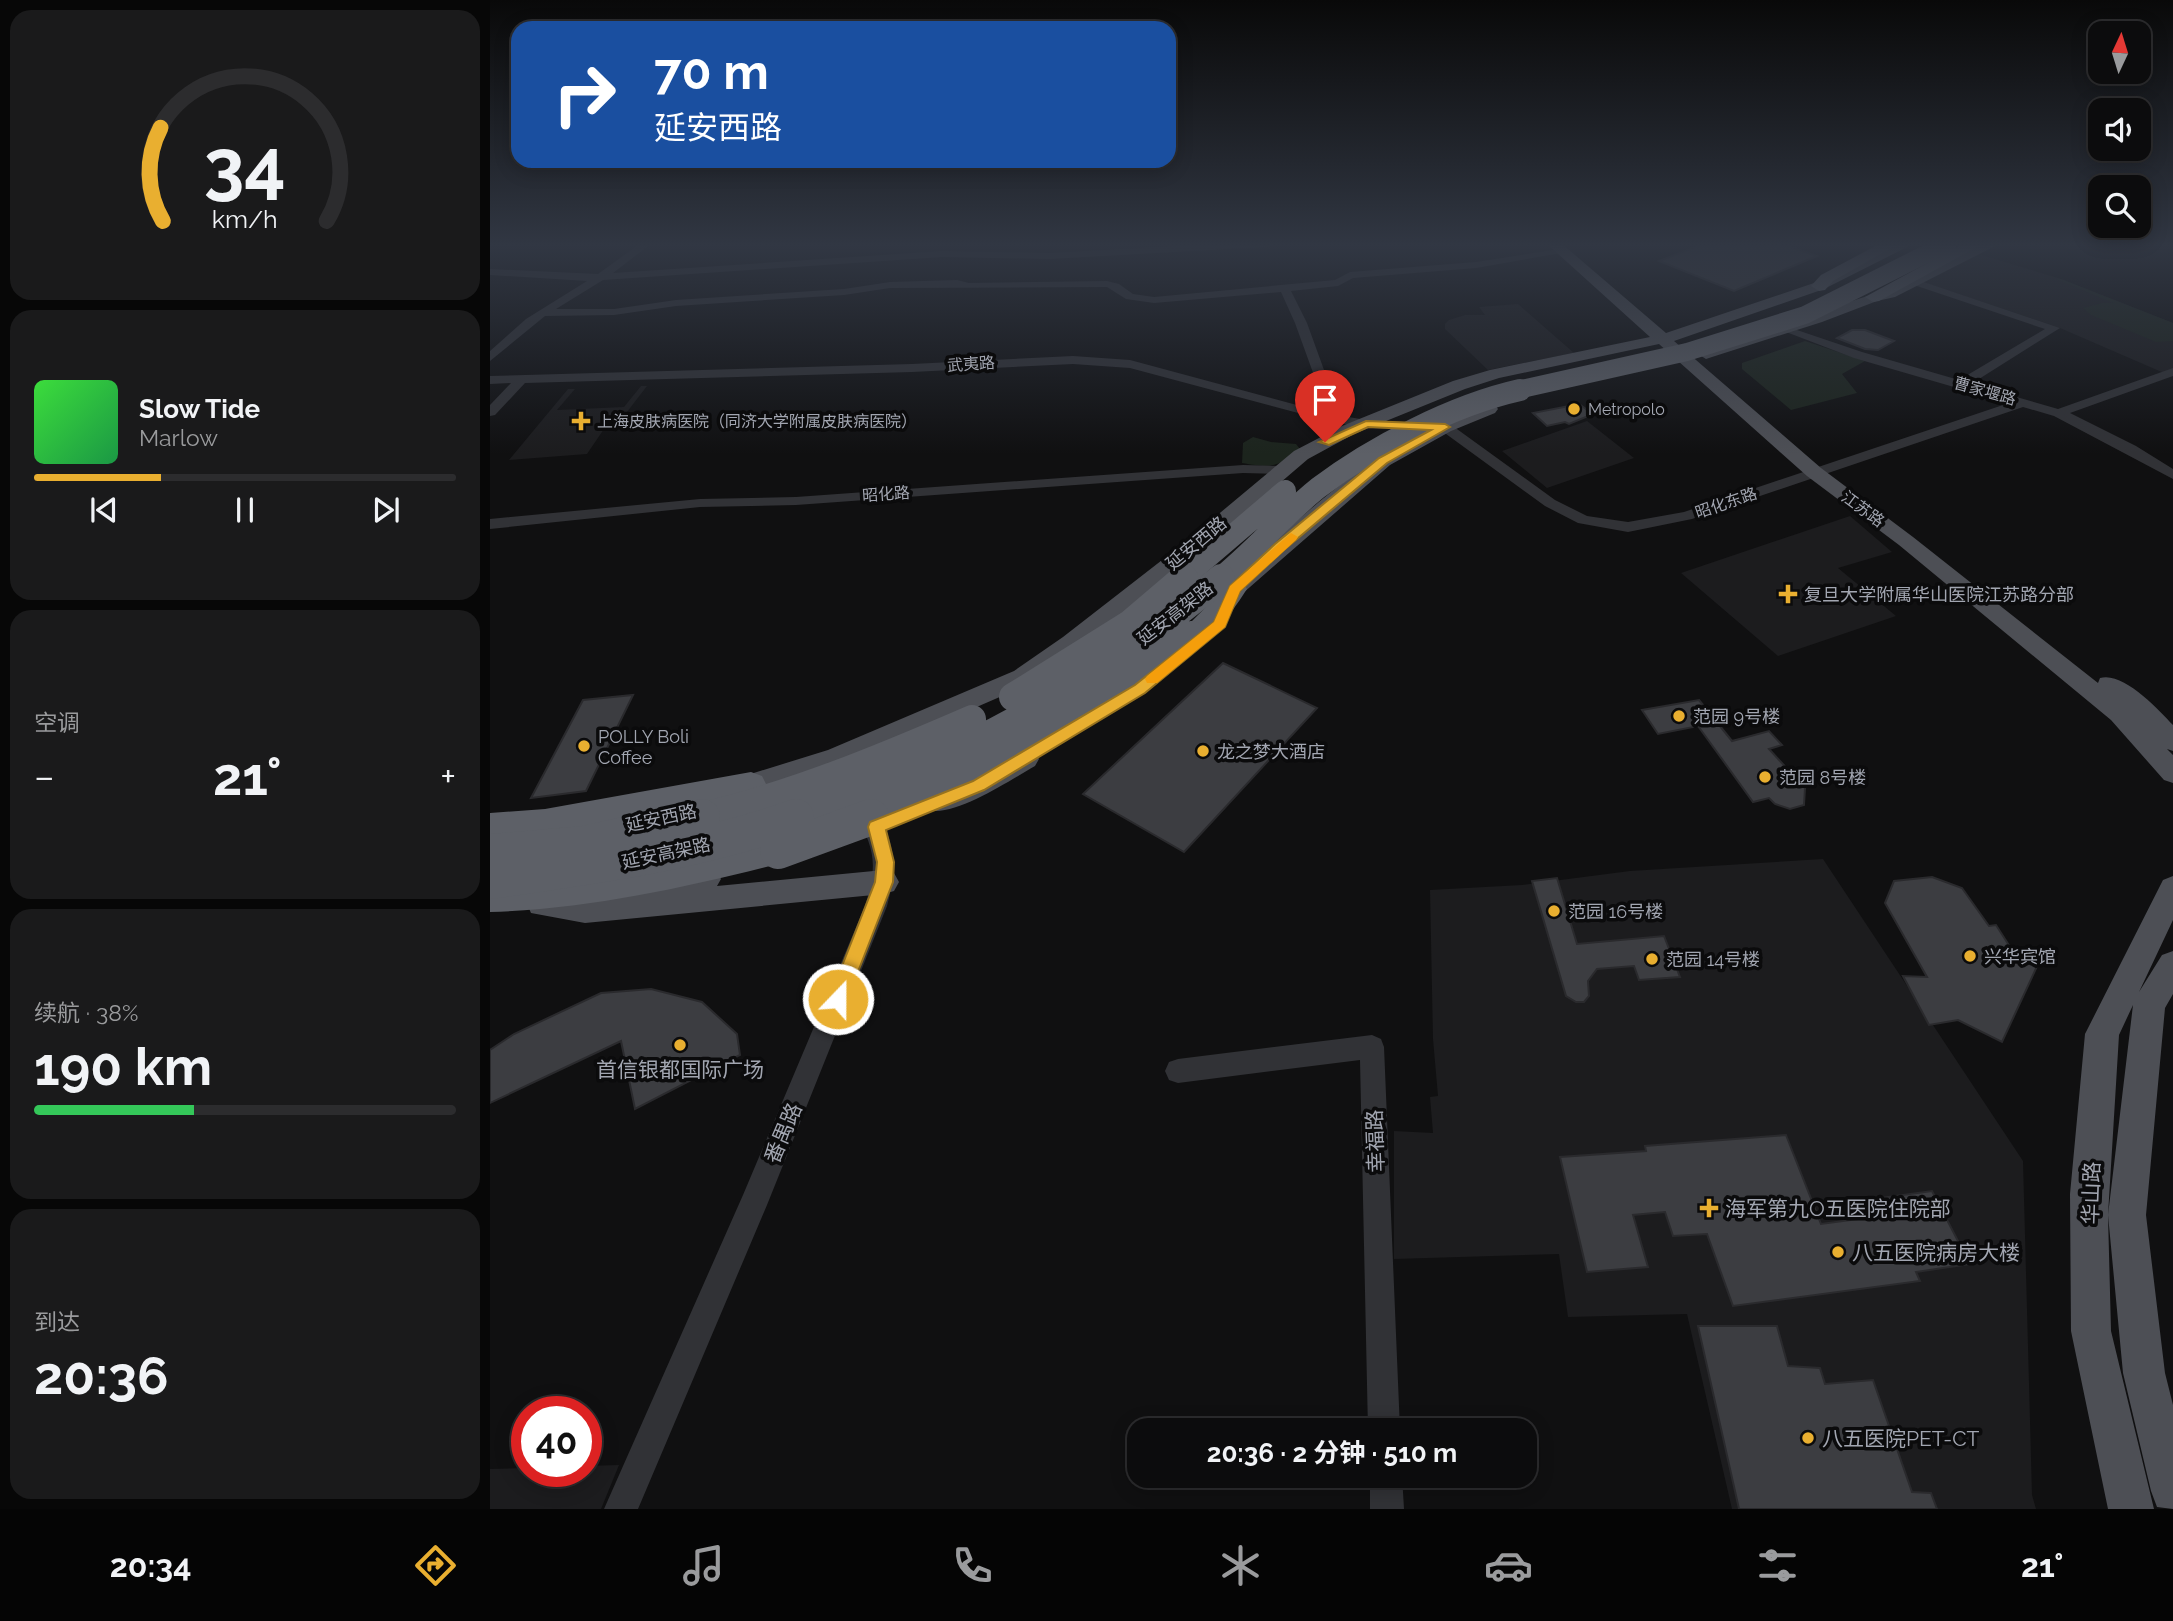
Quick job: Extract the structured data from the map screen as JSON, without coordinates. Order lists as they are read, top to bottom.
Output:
{
  "streets": {
    "highway": ["延安高架路"],
    "main road": ["江苏路", "延安西路", "华山路"],
    "street": [
      "武夷路",
      "曹家堰路",
      "昭化路",
      "昭化东路",
      "番禺路",
      "幸福路"
    ]
  },
  "crossings": [
    ["武夷路", "昭化东路"],
    ["武夷路", "延安西路"],
    ["曹家堰路", "昭化东路"],
    ["昭化路", "延安西路"],
    ["昭化东路", "江苏路"],
    ["江苏路", "延安西路"],
    ["延安西路", "番禺路"]
  ],
  "places": {
    "other": [
      "Metropolo",
      "范园 9号楼",
      "POLLY Boli Coffee",
      "龙之梦大酒店",
      "范园 8号楼",
      "范园 16号楼",
      "兴华宾馆",
      "范园 14号楼",
      "首信银都国际广场",
      "八五医院病房大楼",
      "八五医院PET-CT"
    ],
    "health": ["上海皮肤病医院（同济大学附属皮肤病医院）", "复旦大学附属华山医院江苏路分部", "海军第九O五医院住院部"]
  },
  "north": "top",
  "page": {
    "turn": ["70 m", "延安西路"],
    "song": ["Slow Tide", "Marlow"],
    "tile": [
      "空调",
      ["续航 · 38%", "190 km"],
      ["到达", "20:36"]
    ],
    "heat": ["−", "21°", "+"],
    "limit": "40",
    "trip": "20:36 · 2 分钟 · 510 m",
    "tabs": ["20:34", "21°"],
    "gauge": ["34", "km/h"]
  }
}
